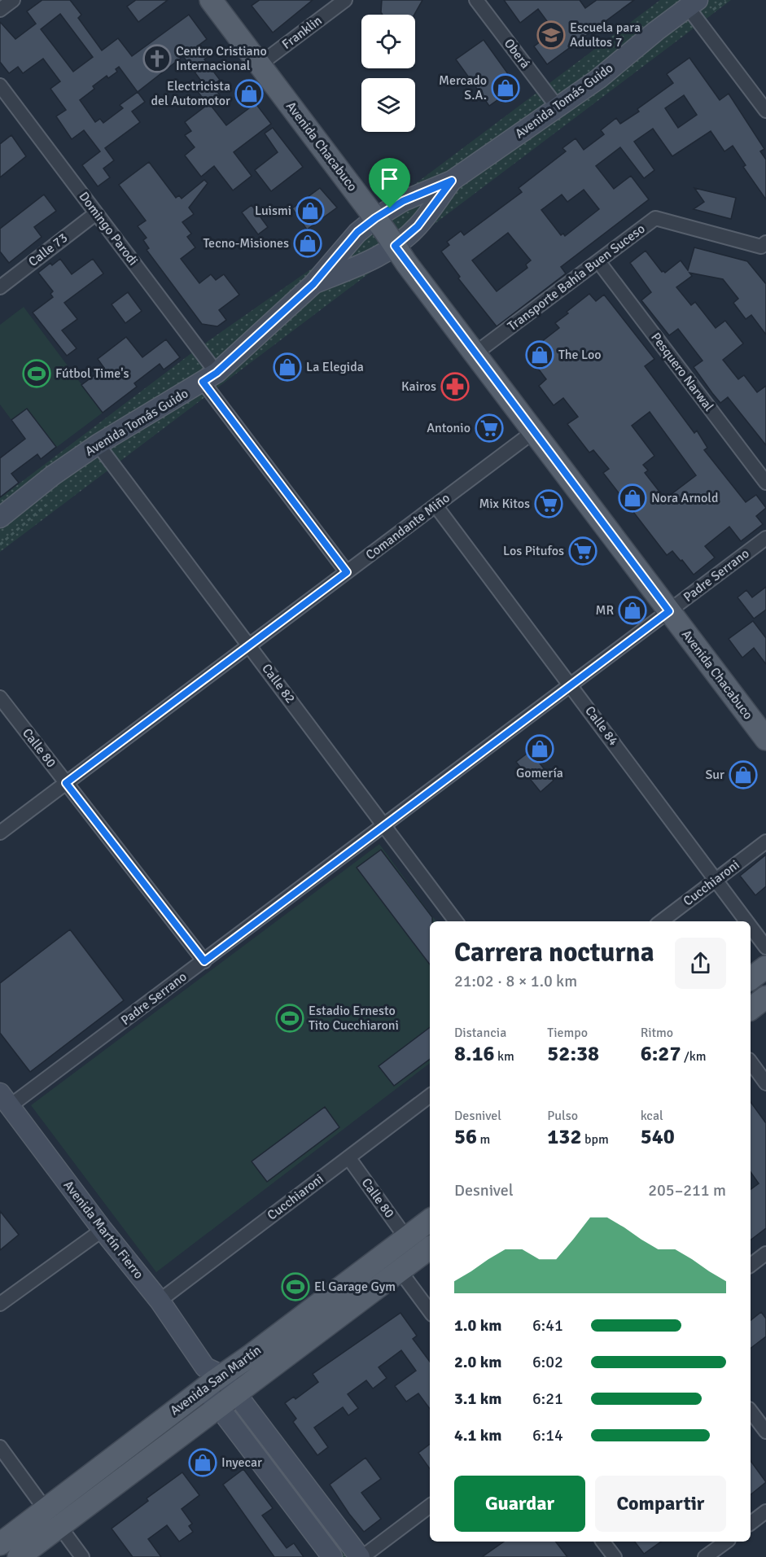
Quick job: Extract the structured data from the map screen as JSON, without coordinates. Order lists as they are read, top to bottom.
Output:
{
  "streets": {
    "main road": [
      "Avenida Tomás Guido",
      "Avenida Chacabuco",
      "Avenida Martín Fierro",
      "Avenida San Martín"
    ],
    "street": [
      "Franklin",
      "Oberá",
      "Domingo Parodi",
      "Calle 73",
      "Transporte Bahía Buen Suceso",
      "Pesquero Narwal",
      "Comandante Miño",
      "Padre Serrano",
      "Calle 82",
      "Calle 84",
      "Calle 80",
      "Cucchiaroni"
    ]
  },
  "crossings": [
    ["Franklin", "Avenida Chacabuco"],
    ["Oberá", "Avenida Tomás Guido"],
    ["Avenida Tomás Guido", "Avenida Chacabuco"],
    ["Avenida Tomás Guido", "Domingo Parodi"],
    ["Avenida Tomás Guido", "Calle 82"],
    ["Avenida Chacabuco", "Transporte Bahía Buen Suceso"],
    ["Avenida Chacabuco", "Comandante Miño"],
    ["Avenida Chacabuco", "Padre Serrano"],
    ["Domingo Parodi", "Calle 73"],
    ["Domingo Parodi", "Comandante Miño"],
    ["Transporte Bahía Buen Suceso", "Pesquero Narwal"],
    ["Comandante Miño", "Calle 82"],
    ["Comandante Miño", "Calle 84"],
    ["Comandante Miño", "Calle 80"],
    ["Padre Serrano", "Calle 82"],
    ["Padre Serrano", "Calle 84"],
    ["Padre Serrano", "Calle 80"],
    ["Padre Serrano", "Avenida Martín Fierro"],
    ["Calle 84", "Cucchiaroni"],
    ["Calle 80", "Cucchiaroni"],
    ["Calle 80", "Avenida San Martín"],
    ["Cucchiaroni", "Avenida Martín Fierro"],
    ["Avenida Martín Fierro", "Avenida San Martín"]
  ],
  "places": {
    "school or university": ["Escuela para Adultos 7"],
    "church": ["Centro Cristiano Internacional"],
    "shop": [
      "Mercado S.A.",
      "Electricista del Automotor",
      "Luismi",
      "Tecno-Misiones",
      "The Loo",
      "La Elegida",
      "Nora Arnold",
      "MR",
      "Gomería",
      "Sur",
      "Inyecar"
    ],
    "sports": ["Fútbol Time's", "Estadio Ernesto Tito Cucchiaroni", "El Garage Gym"],
    "pharmacy": ["Kairos"],
    "supermarket": ["Antonio", "Mix Kitos", "Los Pitufos"]
  },
  "page": {
    "heading": ["Carrera nocturna", "21:02 · 8 × 1.0 km"],
    "stats": [
      ["Distancia", "8.16 km"],
      ["Tiempo", "52:38"],
      ["Ritmo", "6:27 /km"],
      ["Desnivel", "56 m"],
      ["Pulso", "132 bpm"],
      ["kcal", "540"]
    ],
    "chart": ["Desnivel", "205–211 m"],
    "list": [
      {
        "name": "1.0 km",
        "note": "6:41"
      },
      {
        "name": "2.0 km",
        "note": "6:02"
      },
      {
        "name": "3.1 km",
        "note": "6:21"
      },
      {
        "name": "4.1 km",
        "note": "6:14"
      }
    ],
    "buttons": ["Guardar", "Compartir"]
  }
}
